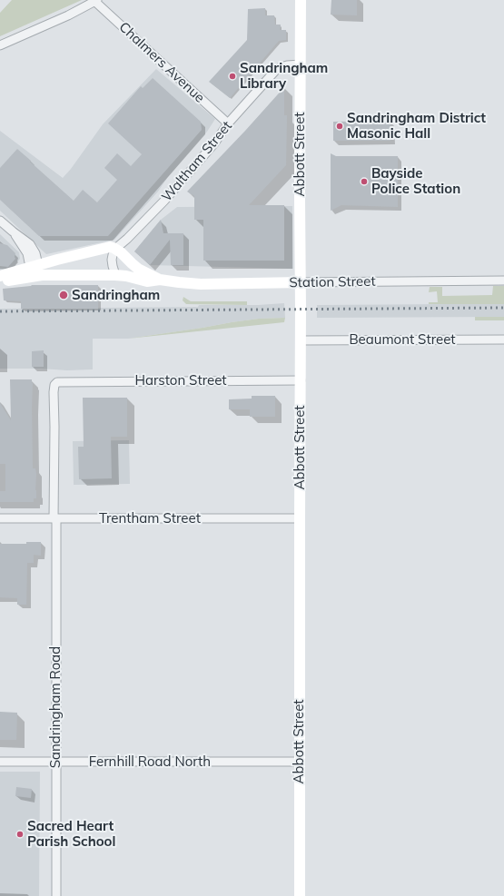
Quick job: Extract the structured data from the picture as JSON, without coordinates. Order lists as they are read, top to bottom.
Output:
{
  "streets": {
    "street": [
      "Chalmers Avenue",
      "Abbott Street",
      "Waltham Street",
      "Station Street",
      "Beaumont Street",
      "Harston Street",
      "Trentham Street",
      "Sandringham Road",
      "Fernhill Road North"
    ]
  },
  "crossings": [
    ["Chalmers Avenue", "Waltham Street"],
    ["Abbott Street", "Waltham Street"],
    ["Abbott Street", "Station Street"],
    ["Abbott Street", "Beaumont Street"],
    ["Abbott Street", "Harston Street"],
    ["Abbott Street", "Trentham Street"],
    ["Abbott Street", "Fernhill Road North"],
    ["Waltham Street", "Station Street"],
    ["Harston Street", "Sandringham Road"],
    ["Trentham Street", "Sandringham Road"],
    ["Sandringham Road", "Fernhill Road North"]
  ],
  "places": [
    "Sandringham Library",
    "Sandringham District Masonic Hall",
    "Bayside Police Station",
    "Sandringham",
    "Sacred Heart Parish School"
  ]
}
